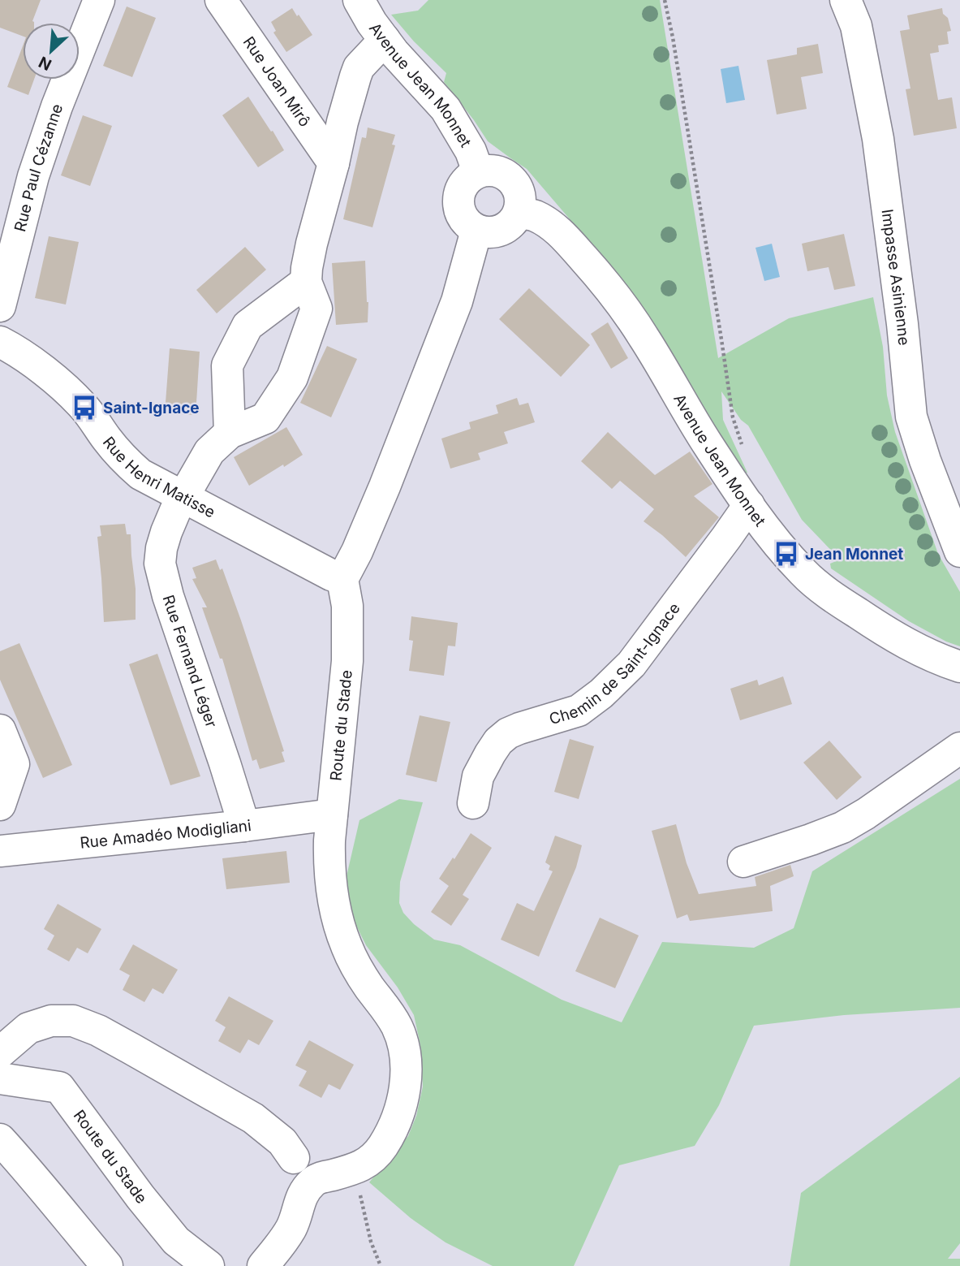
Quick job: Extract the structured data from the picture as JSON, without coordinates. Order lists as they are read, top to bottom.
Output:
{
  "streets": {
    "street": [
      "Rue Joan Mirô",
      "Avenue Jean Monnet",
      "Rue Paul Cézanne",
      "Impasse Asinienne",
      "Rue Henri Matisse",
      "Chemin de Saint-Ignace",
      "Rue Fernand Léger",
      "Route du Stade",
      "Rue Amadéo Modigliani"
    ]
  },
  "crossings": [
    ["Avenue Jean Monnet", "Chemin de Saint-Ignace"],
    ["Rue Henri Matisse", "Rue Fernand Léger"],
    ["Rue Henri Matisse", "Route du Stade"],
    ["Rue Fernand Léger", "Rue Amadéo Modigliani"],
    ["Route du Stade", "Rue Amadéo Modigliani"]
  ],
  "places": {
    "bus stop": ["Saint-Ignace", "Jean Monnet"]
  },
  "north": "bottom left"
}
